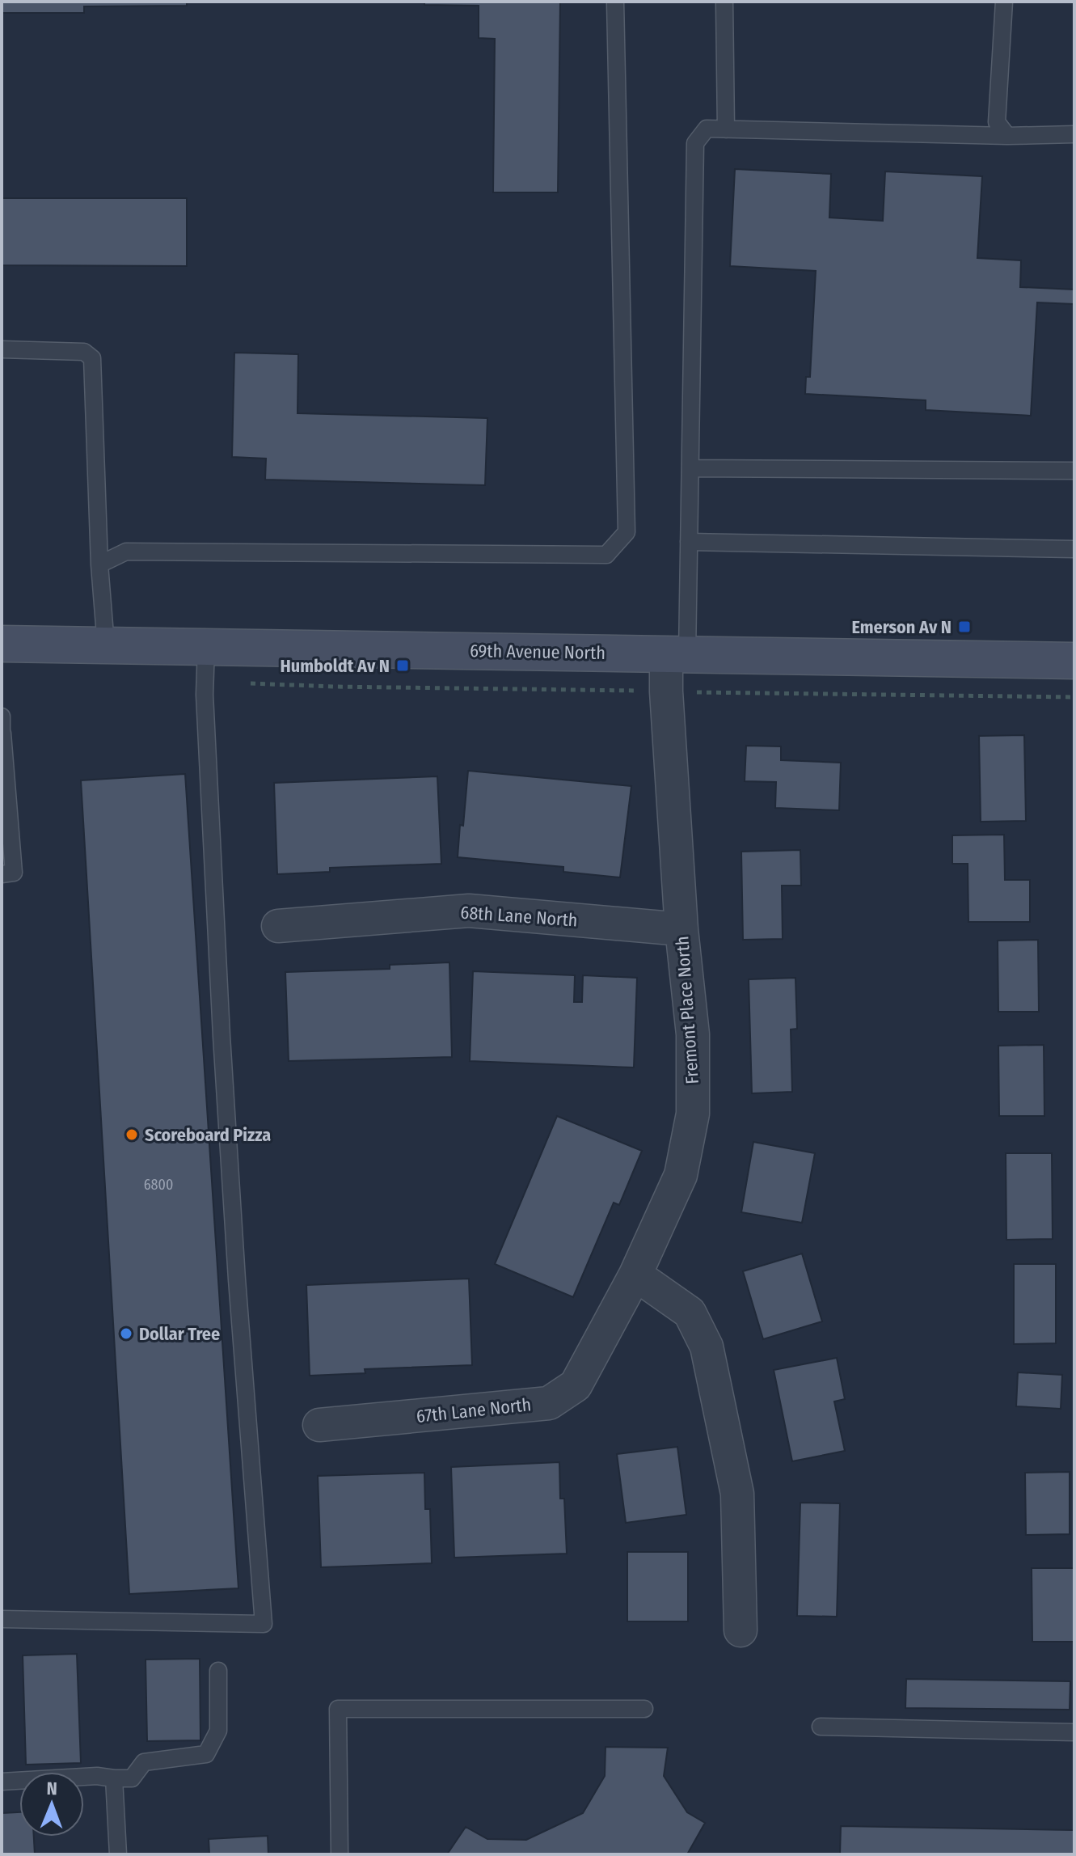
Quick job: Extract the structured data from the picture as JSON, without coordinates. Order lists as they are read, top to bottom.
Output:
{
  "streets": {
    "street": [
      "69th Avenue North",
      "68th Lane North",
      "Fremont Place North",
      "67th Lane North"
    ]
  },
  "crossings": [
    ["69th Avenue North", "Fremont Place North"],
    ["68th Lane North", "Fremont Place North"],
    ["Fremont Place North", "67th Lane North"]
  ],
  "places": {
    "transit": ["Emerson Av N", "Humboldt Av N"],
    "other": ["Scoreboard Pizza", "Dollar Tree"]
  },
  "house_numbers": ["6800"],
  "north": "top"
}
